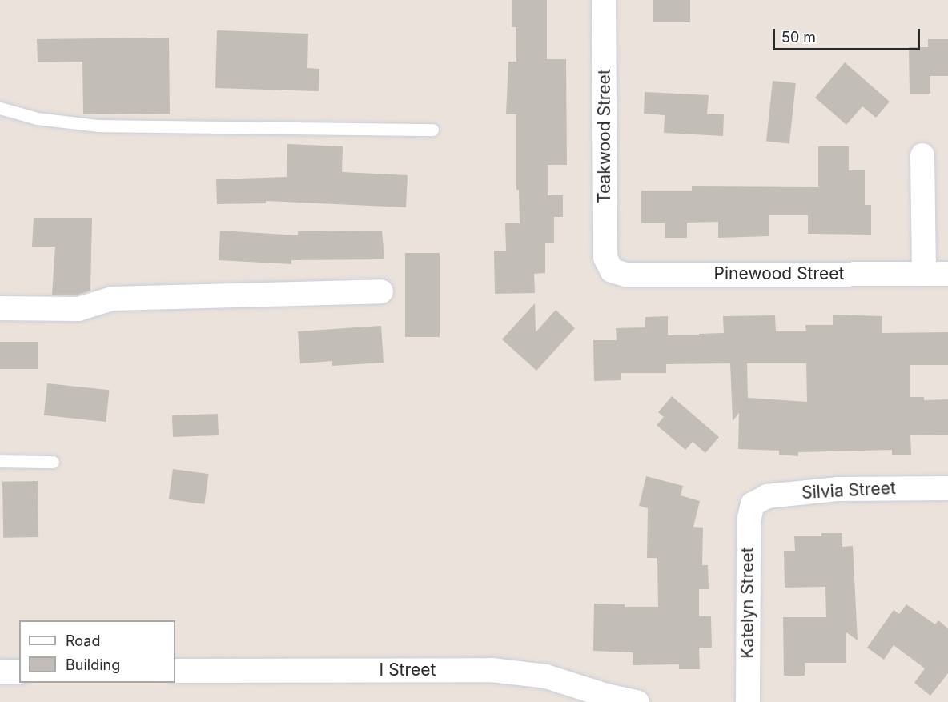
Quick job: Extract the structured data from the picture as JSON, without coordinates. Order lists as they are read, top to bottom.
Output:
{
  "streets": {
    "street": [
      "Teakwood Street",
      "Pinewood Street",
      "Silvia Street",
      "Katelyn Street",
      "I Street"
    ]
  },
  "crossings": [
    ["Teakwood Street", "Pinewood Street"],
    ["Silvia Street", "Katelyn Street"]
  ],
  "legend": ["Road", "Building"],
  "scale_bar": "50 m"
}
